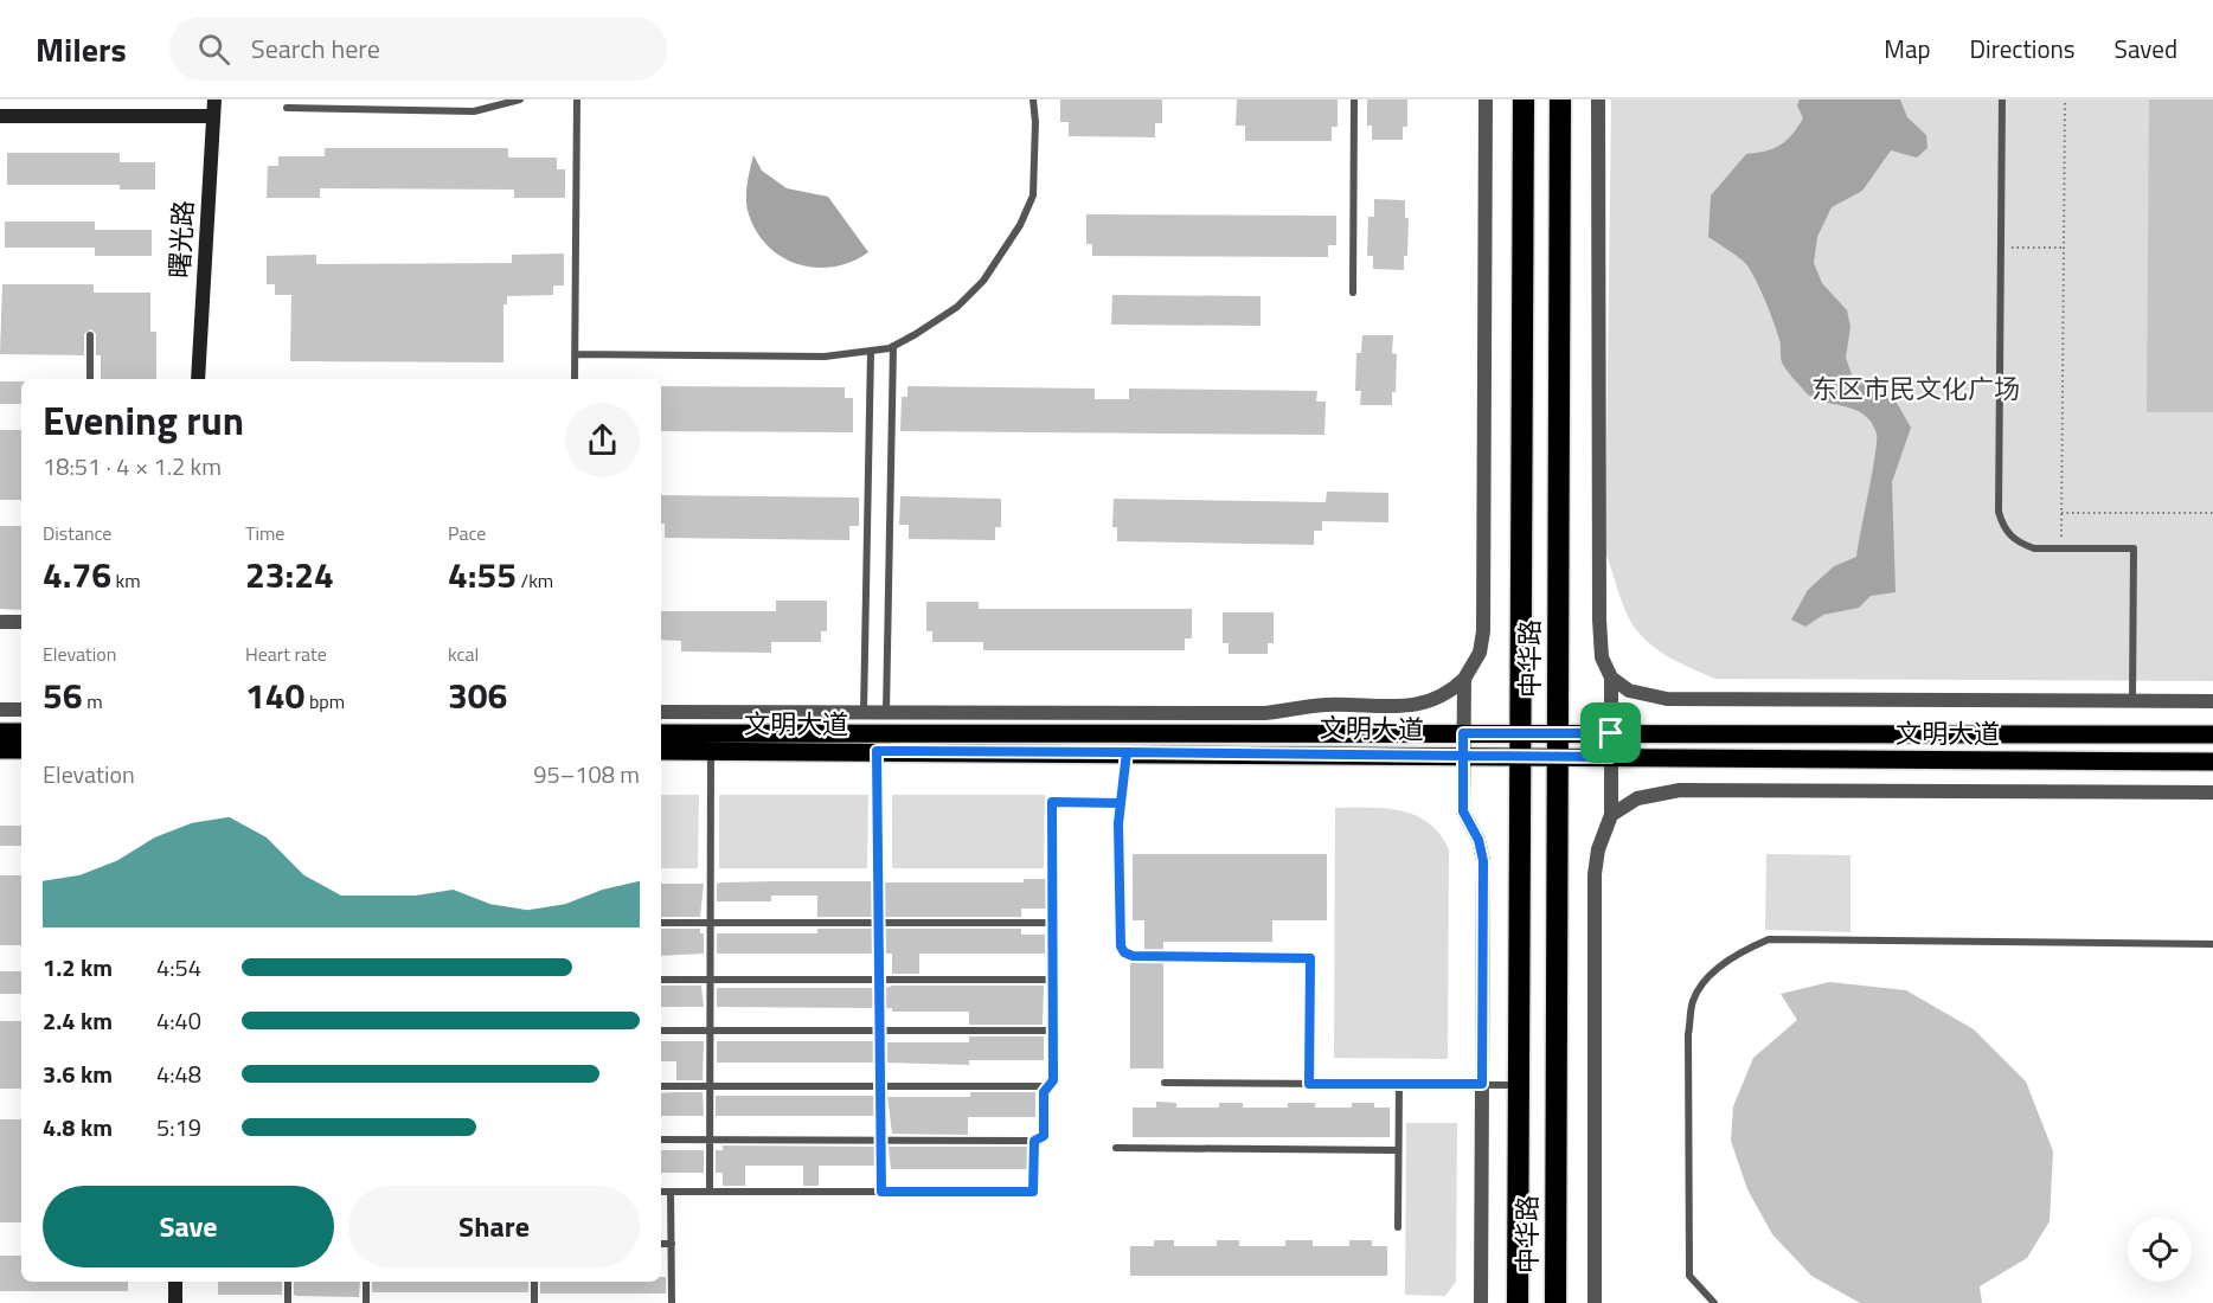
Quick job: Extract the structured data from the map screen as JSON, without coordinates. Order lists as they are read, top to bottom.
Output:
{
  "streets": {
    "highway": ["中华路"],
    "main road": ["文明大道"],
    "street": ["曙光路"]
  },
  "crossings": [
    ["中华路", "文明大道"]
  ],
  "parks": ["东区市民文化广场"],
  "page": {
    "header": "Milers",
    "search": "Search here",
    "nav": ["Map", "Directions", "Saved"],
    "heading": ["Evening run", "18:51 · 4 × 1.2 km"],
    "stats": [
      ["Distance", "4.76 km"],
      ["Time", "23:24"],
      ["Pace", "4:55 /km"],
      ["Elevation", "56 m"],
      ["Heart rate", "140 bpm"],
      ["kcal", "306"]
    ],
    "chart": ["Elevation", "95–108 m"],
    "list": [
      {
        "name": "1.2 km",
        "note": "4:54"
      },
      {
        "name": "2.4 km",
        "note": "4:40"
      },
      {
        "name": "3.6 km",
        "note": "4:48"
      },
      {
        "name": "4.8 km",
        "note": "5:19"
      }
    ],
    "buttons": ["Save", "Share"]
  }
}
